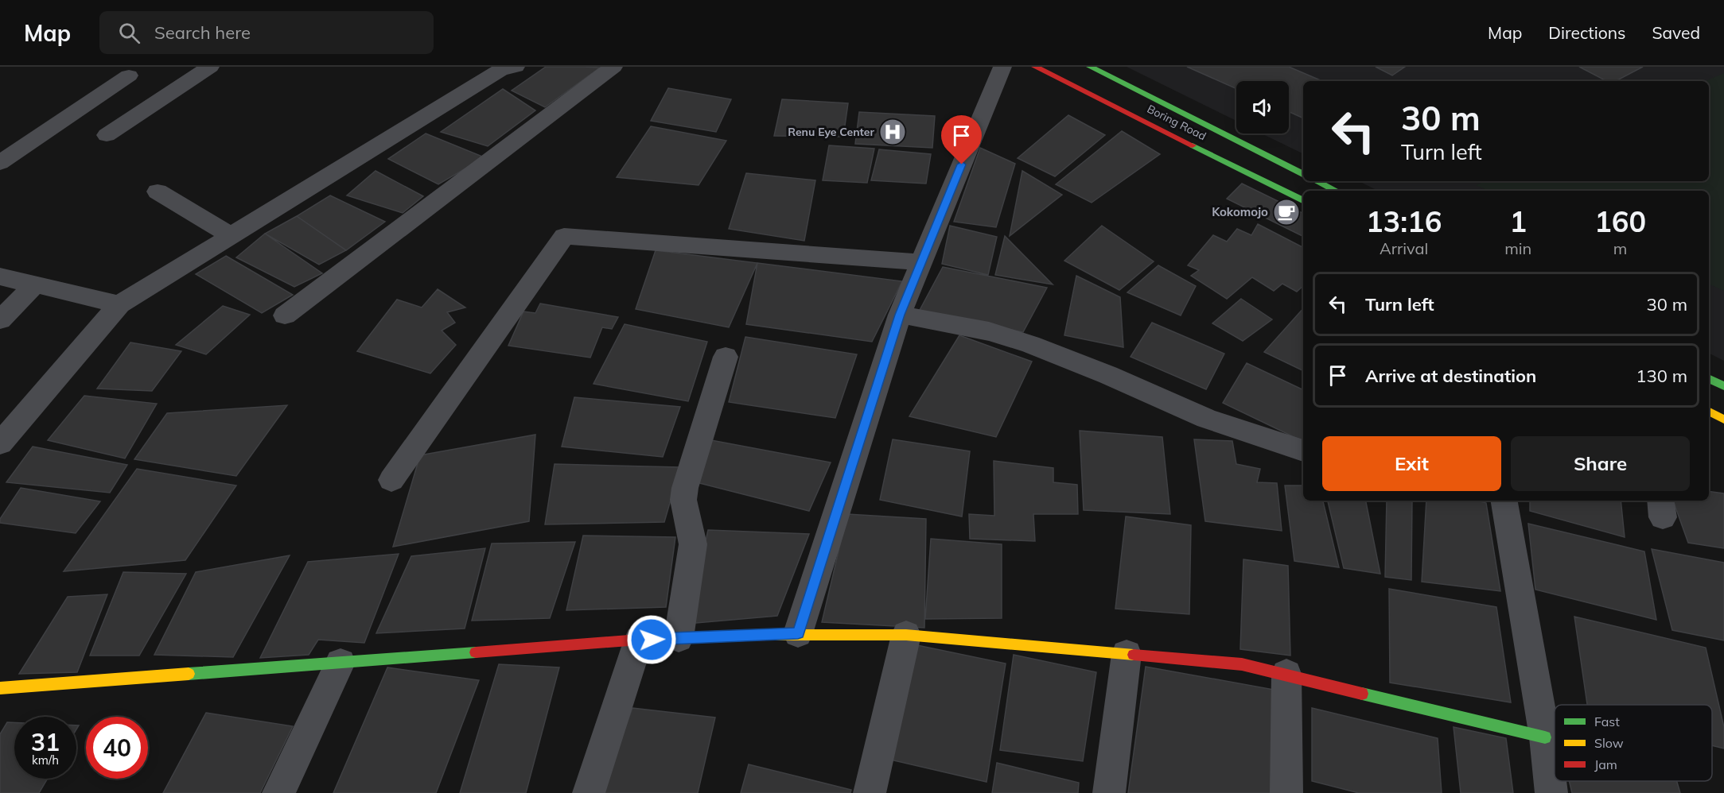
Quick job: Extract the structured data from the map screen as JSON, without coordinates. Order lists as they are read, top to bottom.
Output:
{
  "streets": {
    "street": ["Boring Road"]
  },
  "places": {
    "hospital": ["Renu Eye Center"],
    "cafe": ["Kokomojo"]
  },
  "legend": ["Fast", "Slow", "Jam"],
  "page": {
    "header": "Map",
    "search": "Search here",
    "nav": ["Map", "Directions", "Saved"],
    "turn": ["30 m", "Turn left"],
    "eta": [
      "13:16",
      "Arrival",
      "1",
      "min",
      "160",
      "m"
    ],
    "list": [
      {
        "name": "Turn left",
        "value": "30 m"
      },
      {
        "name": "Arrive at destination",
        "value": "130 m"
      }
    ],
    "buttons": ["Exit", "Share"],
    "speed": "31 km/h",
    "limit": "40"
  }
}
